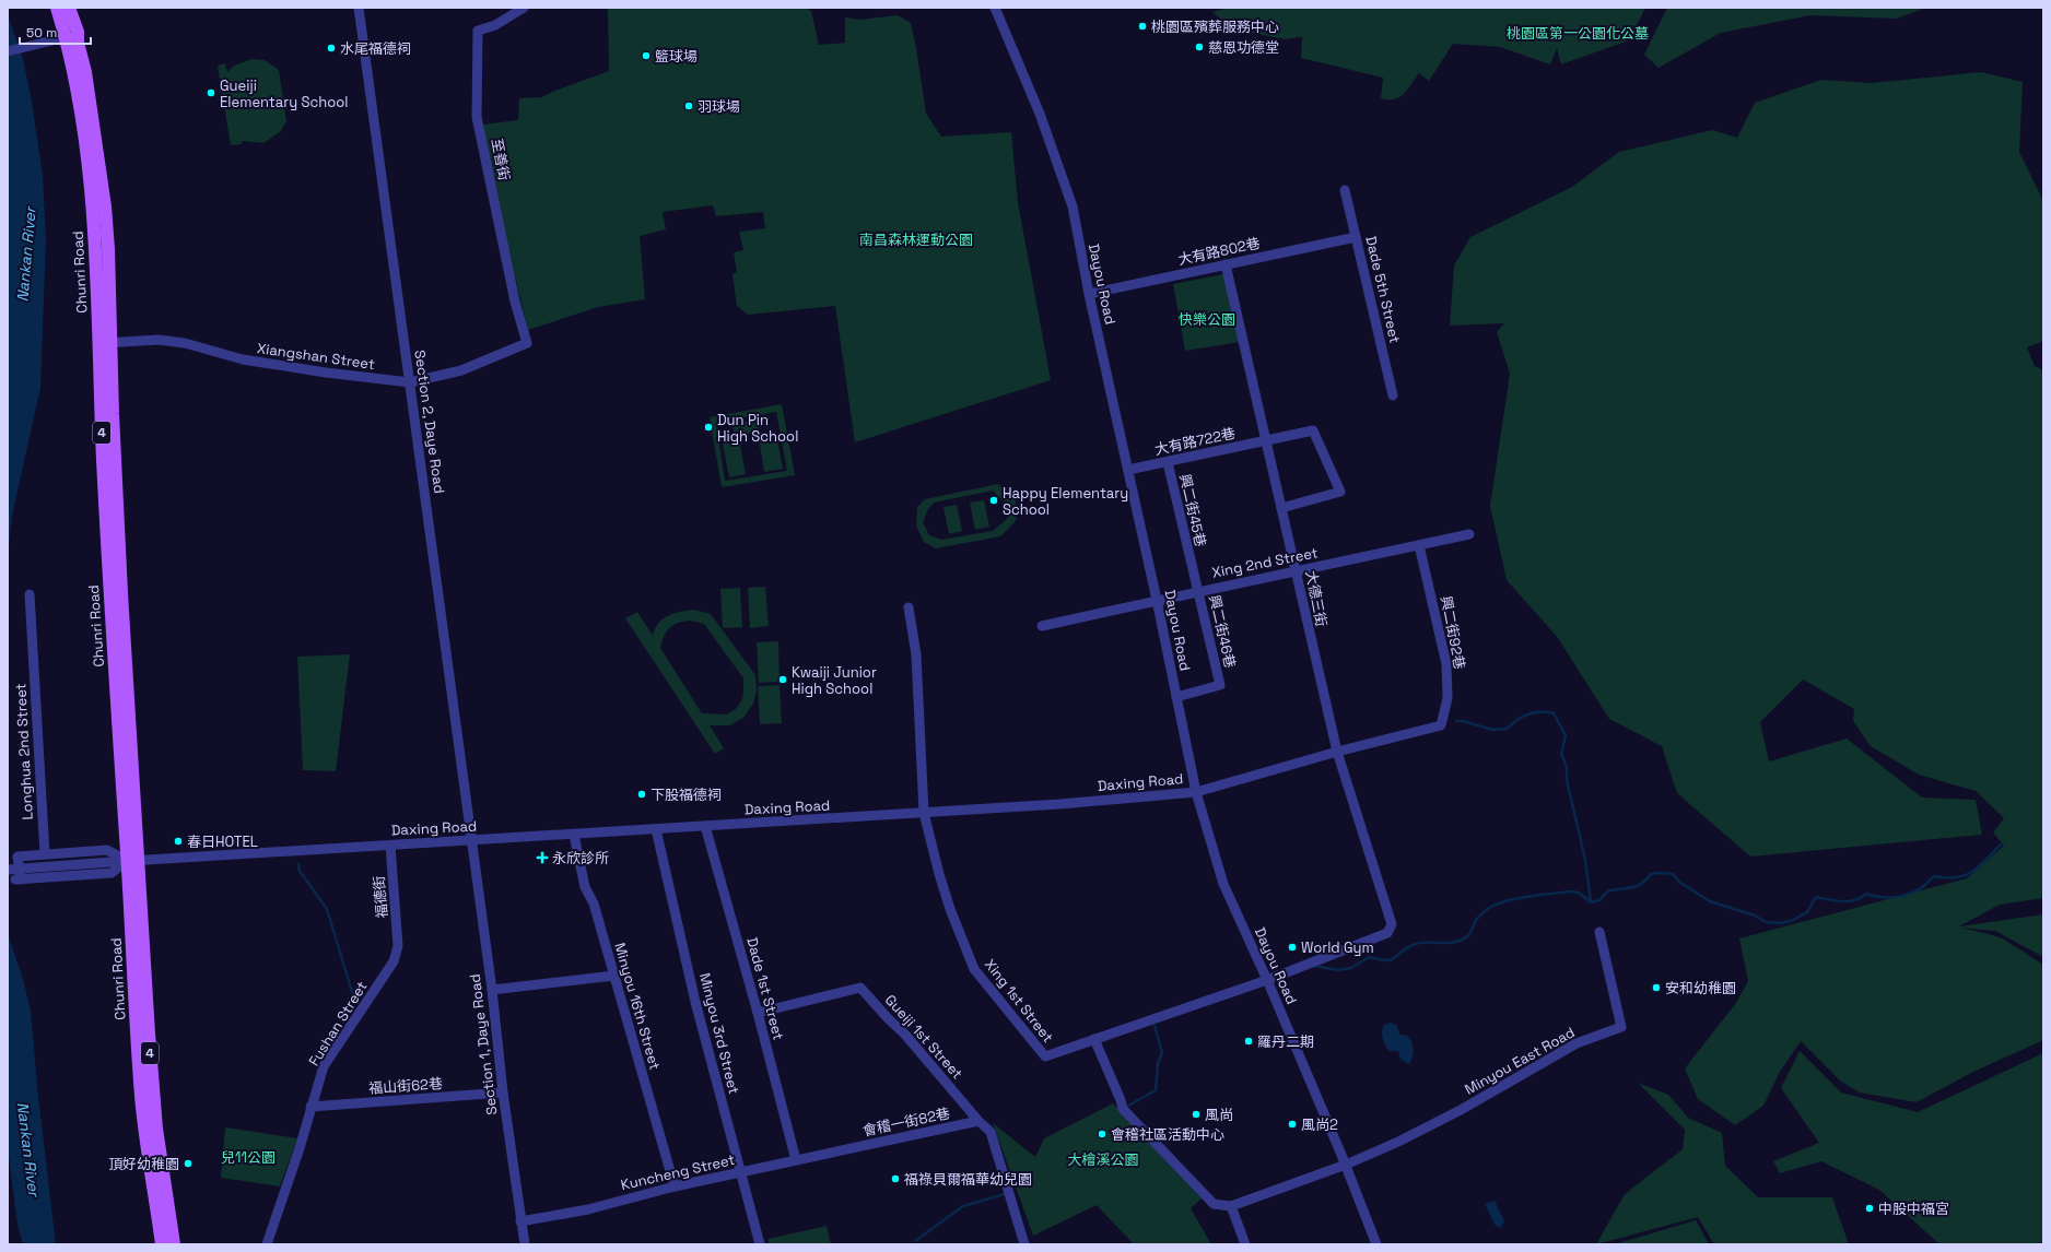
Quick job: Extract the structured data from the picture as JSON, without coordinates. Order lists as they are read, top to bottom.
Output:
{
  "streets": {
    "main road": ["Chunri Road", "4"],
    "street": [
      "至善街",
      "大有路802巷",
      "Dayou Road",
      "Dade 5th Street",
      "Xiangshan Street",
      "Section 2, Daye Road",
      "大有路722巷",
      "興二街45巷",
      "Xing 2nd Street",
      "大德三街",
      "興二街46巷",
      "興二街92巷",
      "Longhua 2nd Street",
      "Daxing Road",
      "福德街",
      "Dade 1st Street",
      "Xing 1st Street",
      "Minyou 16th Street",
      "Fushan Street",
      "Minyou 3rd Street",
      "Gueiji 1st Street",
      "Section 1, Daye Road",
      "Minyou East Road",
      "福山街62巷",
      "會稽一街82巷",
      "Kuncheng Street"
    ]
  },
  "crossings": [
    ["至善街", "Xiangshan Street"],
    ["大有路802巷", "Dayou Road"],
    ["大有路802巷", "Dade 5th Street"],
    ["大有路802巷", "大德三街"],
    ["Chunri Road", "Xiangshan Street"],
    ["Chunri Road", "Daxing Road"],
    ["Dayou Road", "大有路722巷"],
    ["Dayou Road", "Xing 2nd Street"],
    ["Dayou Road", "興二街46巷"],
    ["Dayou Road", "Daxing Road"],
    ["Dayou Road", "Xing 1st Street"],
    ["Dayou Road", "Minyou East Road"],
    ["Xiangshan Street", "Section 2, Daye Road"],
    ["Section 2, Daye Road", "Daxing Road"],
    ["Section 2, Daye Road", "Section 1, Daye Road"],
    ["大有路722巷", "興二街45巷"],
    ["大有路722巷", "大德三街"],
    ["興二街45巷", "Xing 2nd Street"],
    ["興二街45巷", "興二街46巷"],
    ["Xing 2nd Street", "大德三街"],
    ["Xing 2nd Street", "興二街46巷"],
    ["Xing 2nd Street", "興二街92巷"],
    ["大德三街", "Daxing Road"],
    ["大德三街", "Xing 1st Street"],
    ["興二街92巷", "Daxing Road"],
    ["Daxing Road", "福德街"],
    ["Daxing Road", "Dade 1st Street"],
    ["Daxing Road", "Xing 1st Street"],
    ["Daxing Road", "Minyou 16th Street"],
    ["Daxing Road", "Minyou 3rd Street"],
    ["Daxing Road", "Section 1, Daye Road"],
    ["福德街", "Fushan Street"],
    ["Dade 1st Street", "Gueiji 1st Street"],
    ["Dade 1st Street", "Kuncheng Street"],
    ["Minyou 16th Street", "Kuncheng Street"],
    ["Fushan Street", "福山街62巷"],
    ["Minyou 3rd Street", "Kuncheng Street"],
    ["Gueiji 1st Street", "會稽一街82巷"],
    ["Section 1, Daye Road", "福山街62巷"],
    ["Section 1, Daye Road", "Kuncheng Street"],
    ["會稽一街82巷", "Kuncheng Street"]
  ],
  "water": ["Nankan River"],
  "parks": [
    "桃園區第一公園化公墓",
    "南昌森林運動公園",
    "快樂公園",
    "兒11公園",
    "大檜溪公園"
  ],
  "places": {
    "other": [
      "桃園區殯葬服務中心",
      "慈恩功德堂",
      "水尾福德祠",
      "籃球場",
      "Gueiji Elementary School",
      "羽球場",
      "Dun Pin High School",
      "Happy Elementary School",
      "Kwaiji Junior High School",
      "下股福德祠",
      "春日HOTEL",
      "World Gym",
      "安和幼稚園",
      "羅丹二期",
      "風尚",
      "風尚2",
      "會稽社區活動中心",
      "頂好幼稚園",
      "福祿貝爾福華幼兒園",
      "中股中福宮"
    ],
    "health": ["永欣診所"]
  },
  "scale_bar": "50 m"
}
